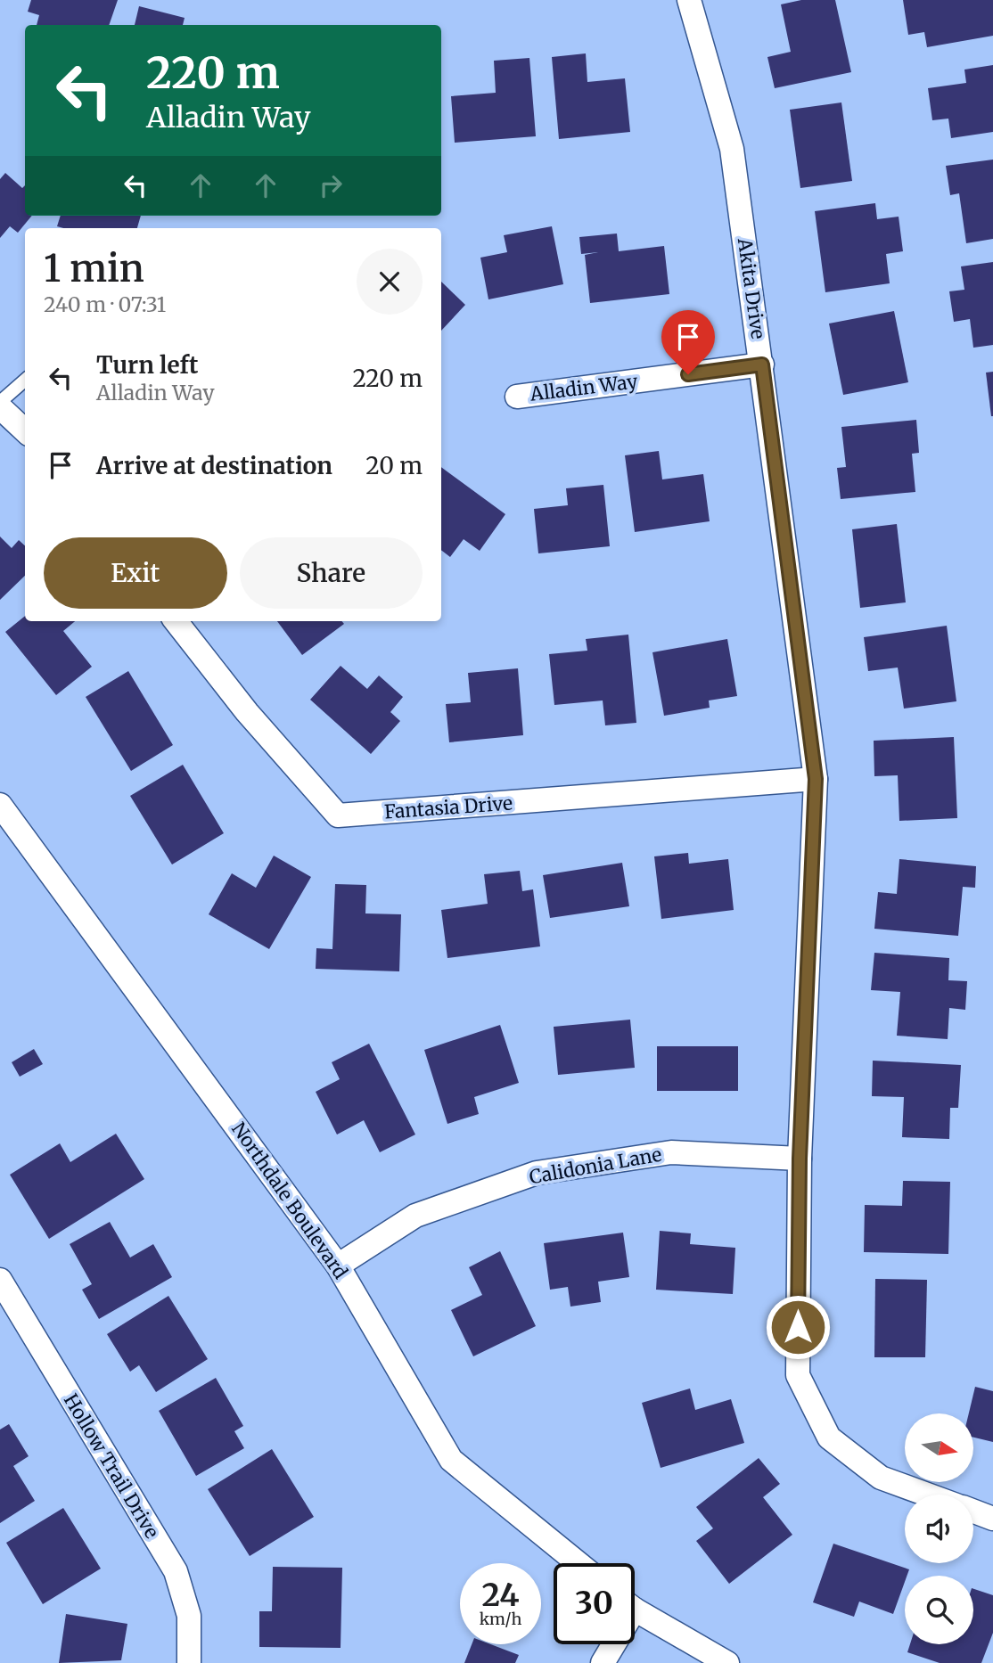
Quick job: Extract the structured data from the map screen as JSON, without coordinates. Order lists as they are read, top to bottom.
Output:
{
  "streets": {
    "street": [
      "Akita Drive",
      "Alladin Way",
      "Fantasia Drive",
      "Calidonia Lane",
      "Northdale Boulevard",
      "Hollow Trail Drive"
    ]
  },
  "crossings": [
    ["Akita Drive", "Alladin Way"],
    ["Akita Drive", "Fantasia Drive"],
    ["Akita Drive", "Calidonia Lane"],
    ["Calidonia Lane", "Northdale Boulevard"]
  ],
  "north": "right",
  "page": {
    "turn": ["220 m", "Alladin Way"],
    "heading": ["1 min", "240 m · 07:31"],
    "list": [
      {
        "name": "Turn left",
        "note": "Alladin Way",
        "value": "220 m"
      },
      {
        "name": "Arrive at destination",
        "value": "20 m"
      }
    ],
    "buttons": ["Exit", "Share"],
    "speed": "24 km/h",
    "limit": "30"
  }
}
